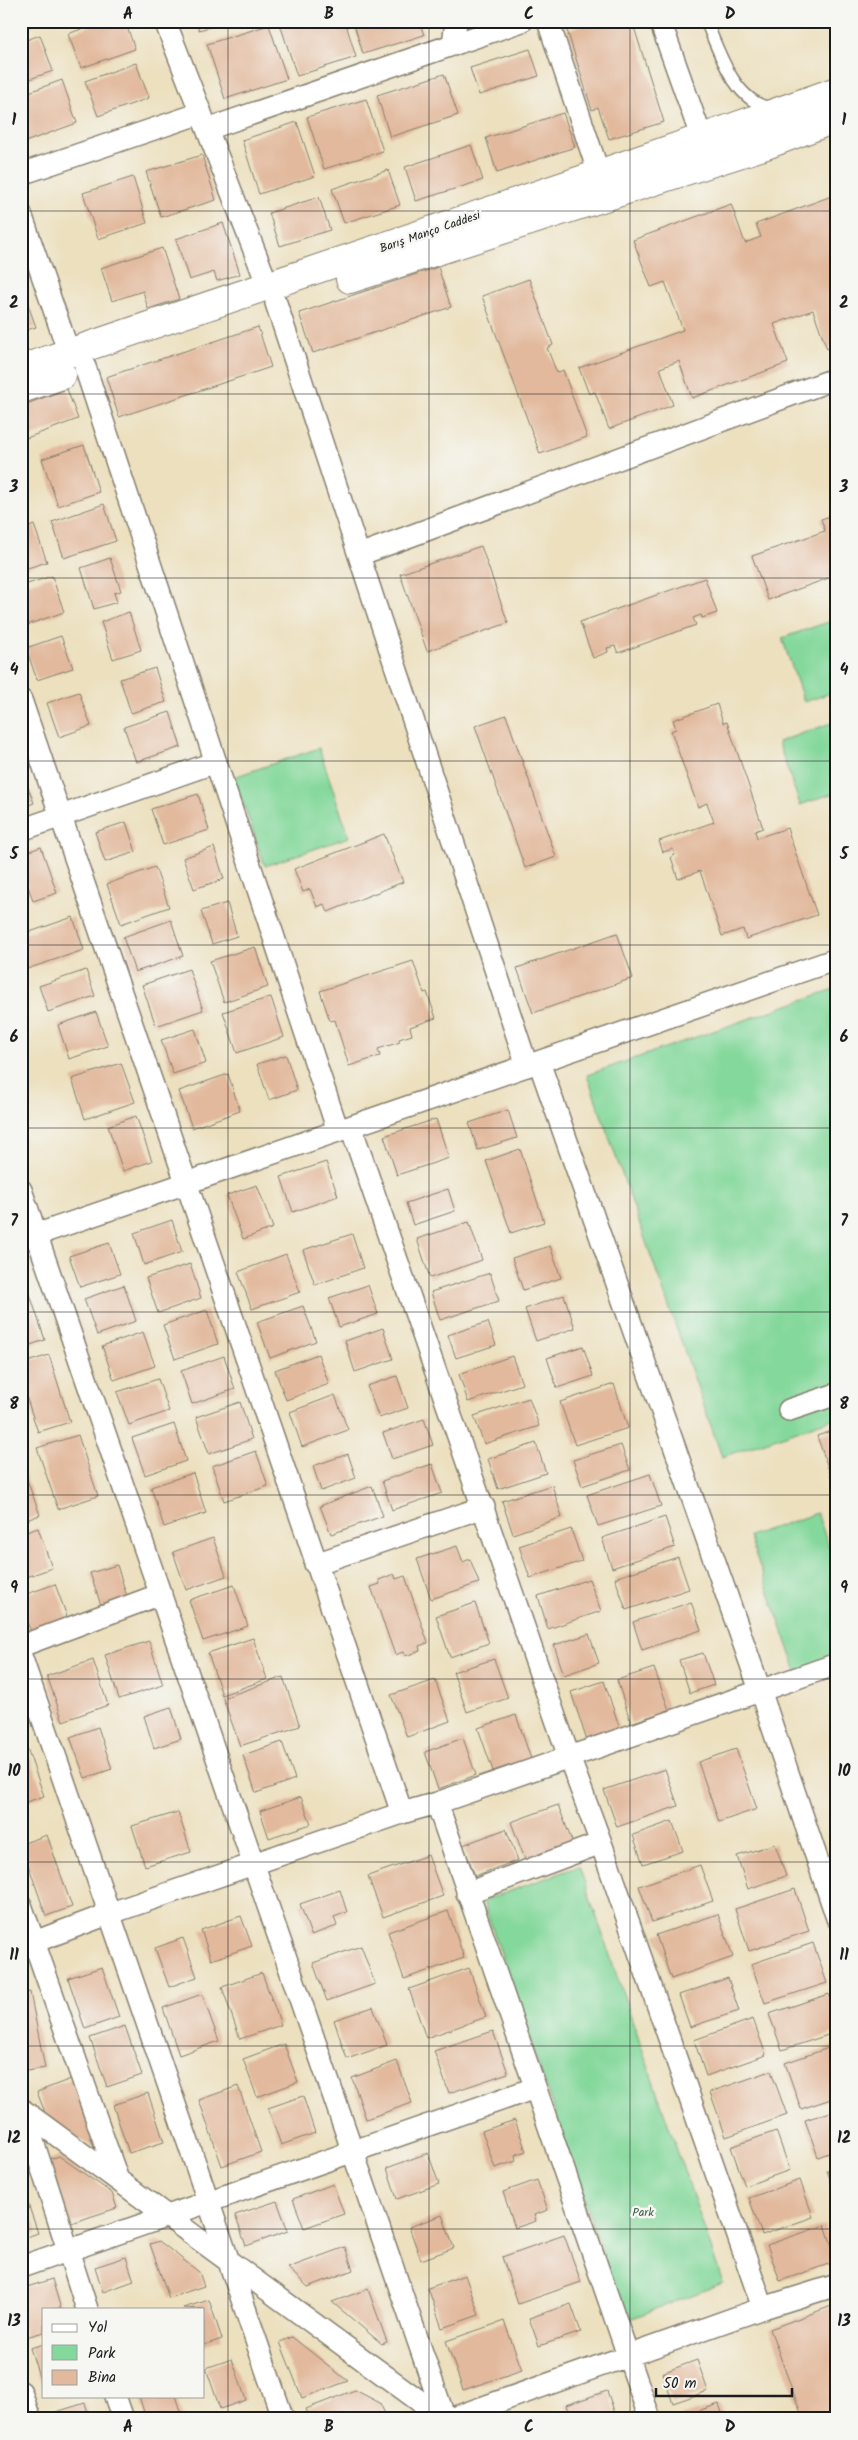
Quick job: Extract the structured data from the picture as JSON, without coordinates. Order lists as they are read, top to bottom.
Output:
{
  "streets": {
    "street": ["Barış Manço Caddesi"]
  },
  "parks": ["Park"],
  "legend": ["Yol", "Park", "Bina"],
  "scale_bar": "50 m",
  "grid": {
    "columns": [
      "A",
      "B",
      "C",
      "D"
    ],
    "rows": [
      "1",
      "2",
      "3",
      "4",
      "5",
      "6",
      "7",
      "8",
      "9",
      "10",
      "11",
      "12",
      "13"
    ]
  }
}
